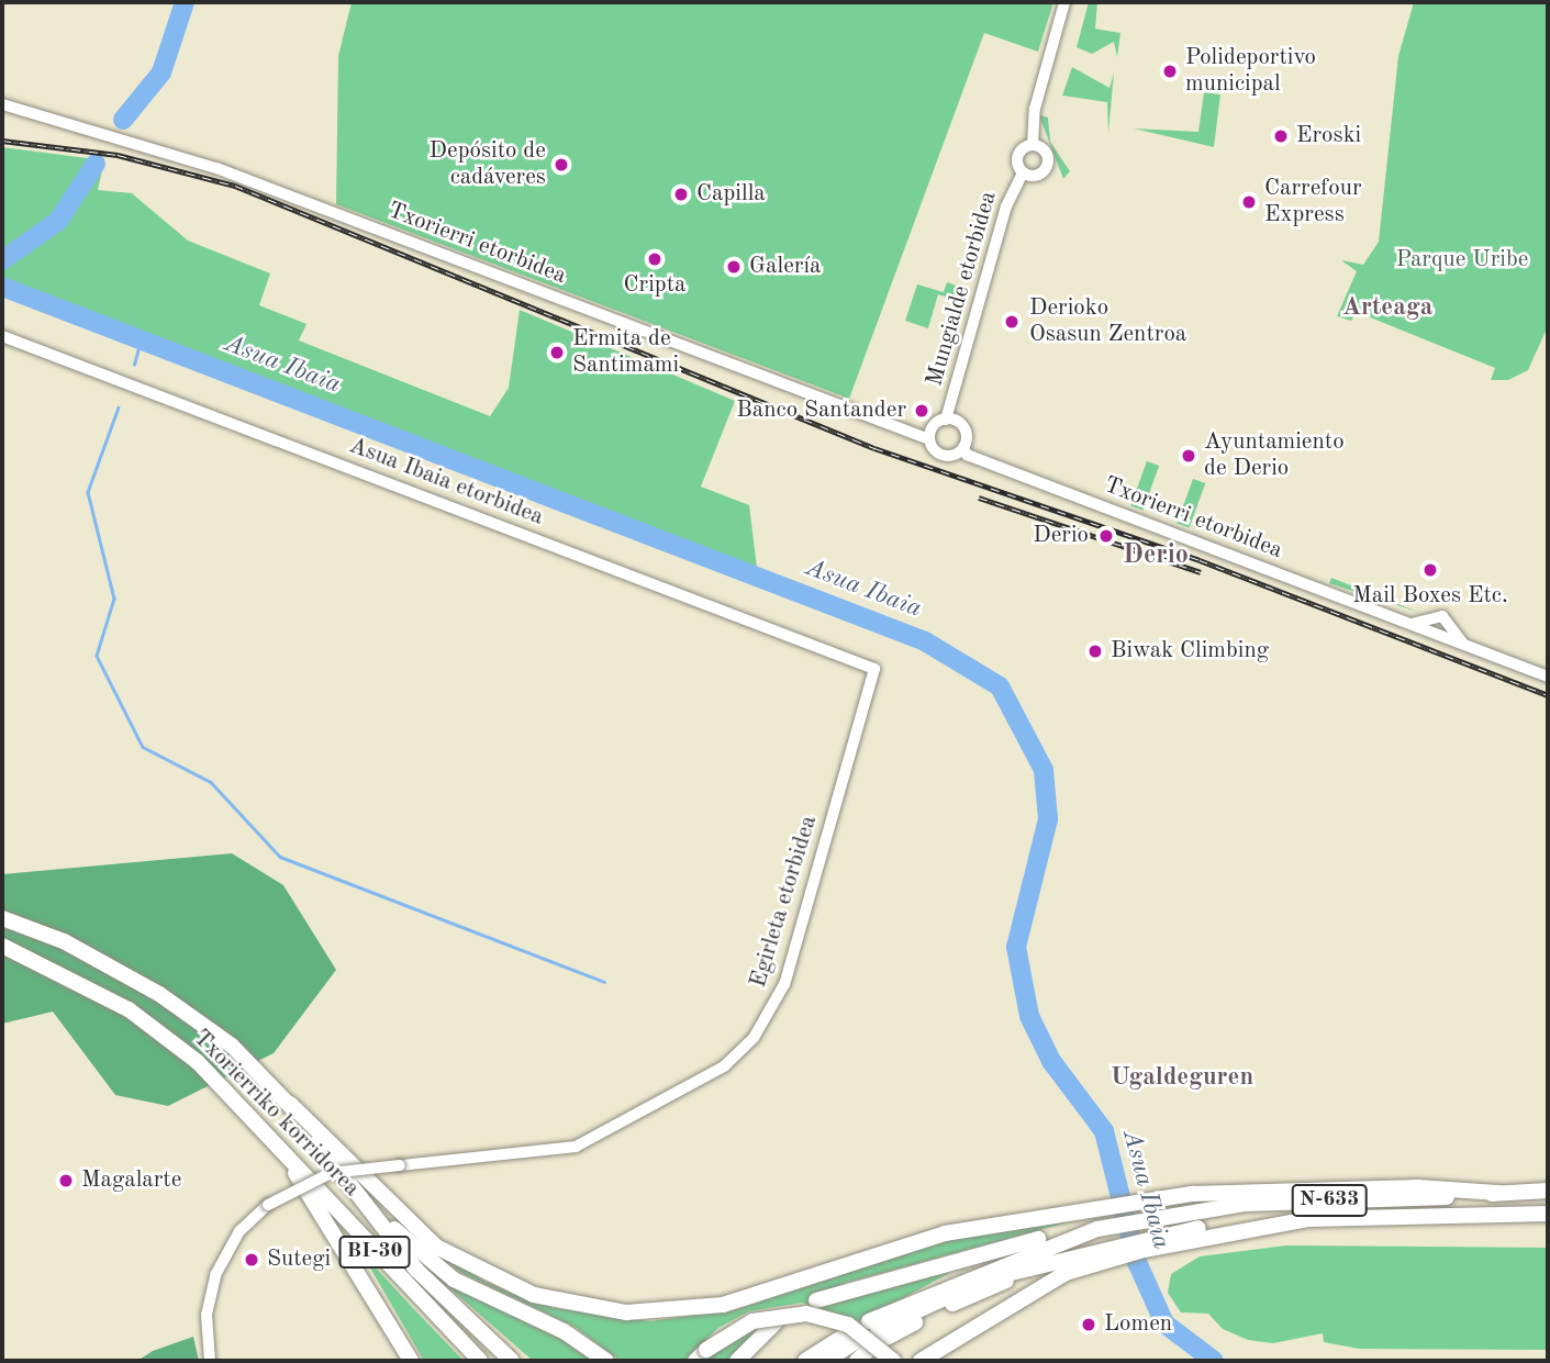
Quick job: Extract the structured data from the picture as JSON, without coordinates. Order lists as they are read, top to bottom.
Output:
{
  "streets": {
    "highway": ["Txorierriko korridorea", "N-633", "BI-30"],
    "street": [
      "Txorierri etorbidea",
      "Mungialde etorbidea",
      "Asua Ibaia etorbidea",
      "Egirleta etorbidea"
    ]
  },
  "crossings": [
    ["Asua Ibaia etorbidea", "Egirleta etorbidea"]
  ],
  "districts": ["Arteaga", "Derio", "Ugaldeguren"],
  "water": ["Asua Ibaia"],
  "parks": ["Parque Uribe"],
  "places": [
    "Polideportivo municipal",
    "Eroski",
    "Depósito de cadáveres",
    "Capilla",
    "Carrefour Express",
    "Cripta",
    "Galería",
    "Derioko Osasun Zentroa",
    "Ermita de Santimami",
    "Banco Santander",
    "Ayuntamiento de Derio",
    "Derio",
    "Mail Boxes Etc.",
    "Biwak Climbing",
    "Magalarte",
    "Sutegi",
    "Lomen"
  ]
}
